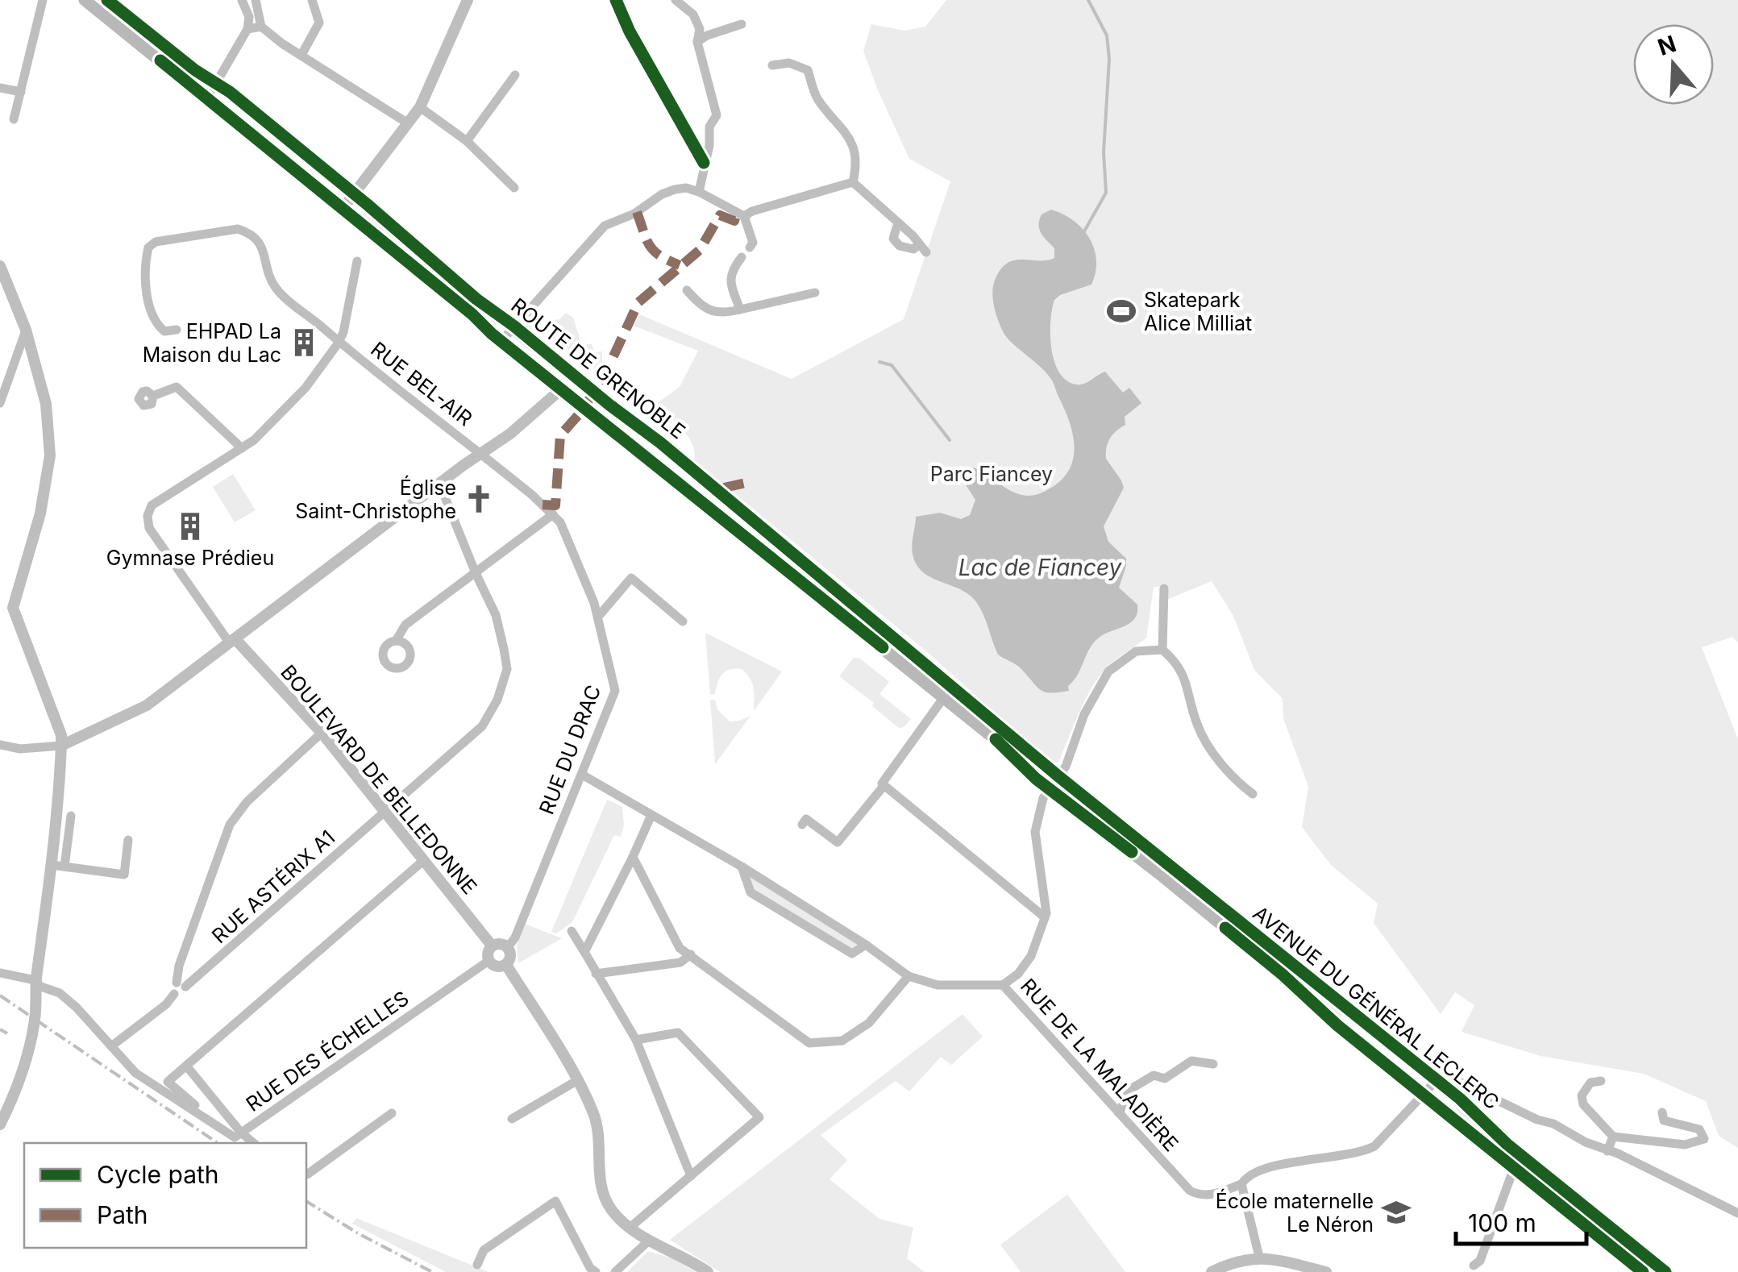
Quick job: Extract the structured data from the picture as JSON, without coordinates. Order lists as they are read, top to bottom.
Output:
{
  "streets": {
    "main road": ["ROUTE DE GRENOBLE", "AVENUE DU GÉNÉRAL LECLERC"],
    "street": [
      "RUE BEL-AIR",
      "RUE DU DRAC",
      "BOULEVARD DE BELLEDONNE",
      "RUE ASTÉRIX A1",
      "RUE DES ÉCHELLES",
      "RUE DE LA MALADIÈRE"
    ]
  },
  "crossings": [
    ["ROUTE DE GRENOBLE", "AVENUE DU GÉNÉRAL LECLERC"],
    ["ROUTE DE GRENOBLE", "RUE DE LA MALADIÈRE"],
    ["RUE BEL-AIR", "RUE DU DRAC"],
    ["RUE DU DRAC", "BOULEVARD DE BELLEDONNE"],
    ["RUE DU DRAC", "RUE DES ÉCHELLES"],
    ["BOULEVARD DE BELLEDONNE", "RUE ASTÉRIX A1"],
    ["BOULEVARD DE BELLEDONNE", "RUE DES ÉCHELLES"],
    ["RUE ASTÉRIX A1", "RUE DES ÉCHELLES"],
    ["AVENUE DU GÉNÉRAL LECLERC", "RUE DE LA MALADIÈRE"]
  ],
  "water": ["Lac de Fiancey"],
  "parks": ["Parc Fiancey"],
  "places": {
    "sports": ["Skatepark Alice Milliat"],
    "building": ["EHPAD La Maison du Lac", "Gymnase Prédieu"],
    "church": ["Église Saint-Christophe"],
    "school or university": ["École maternelle Le Néron"]
  },
  "legend": ["Cycle path", "Path"],
  "scale_bar": "100 m",
  "north": "top"
}
